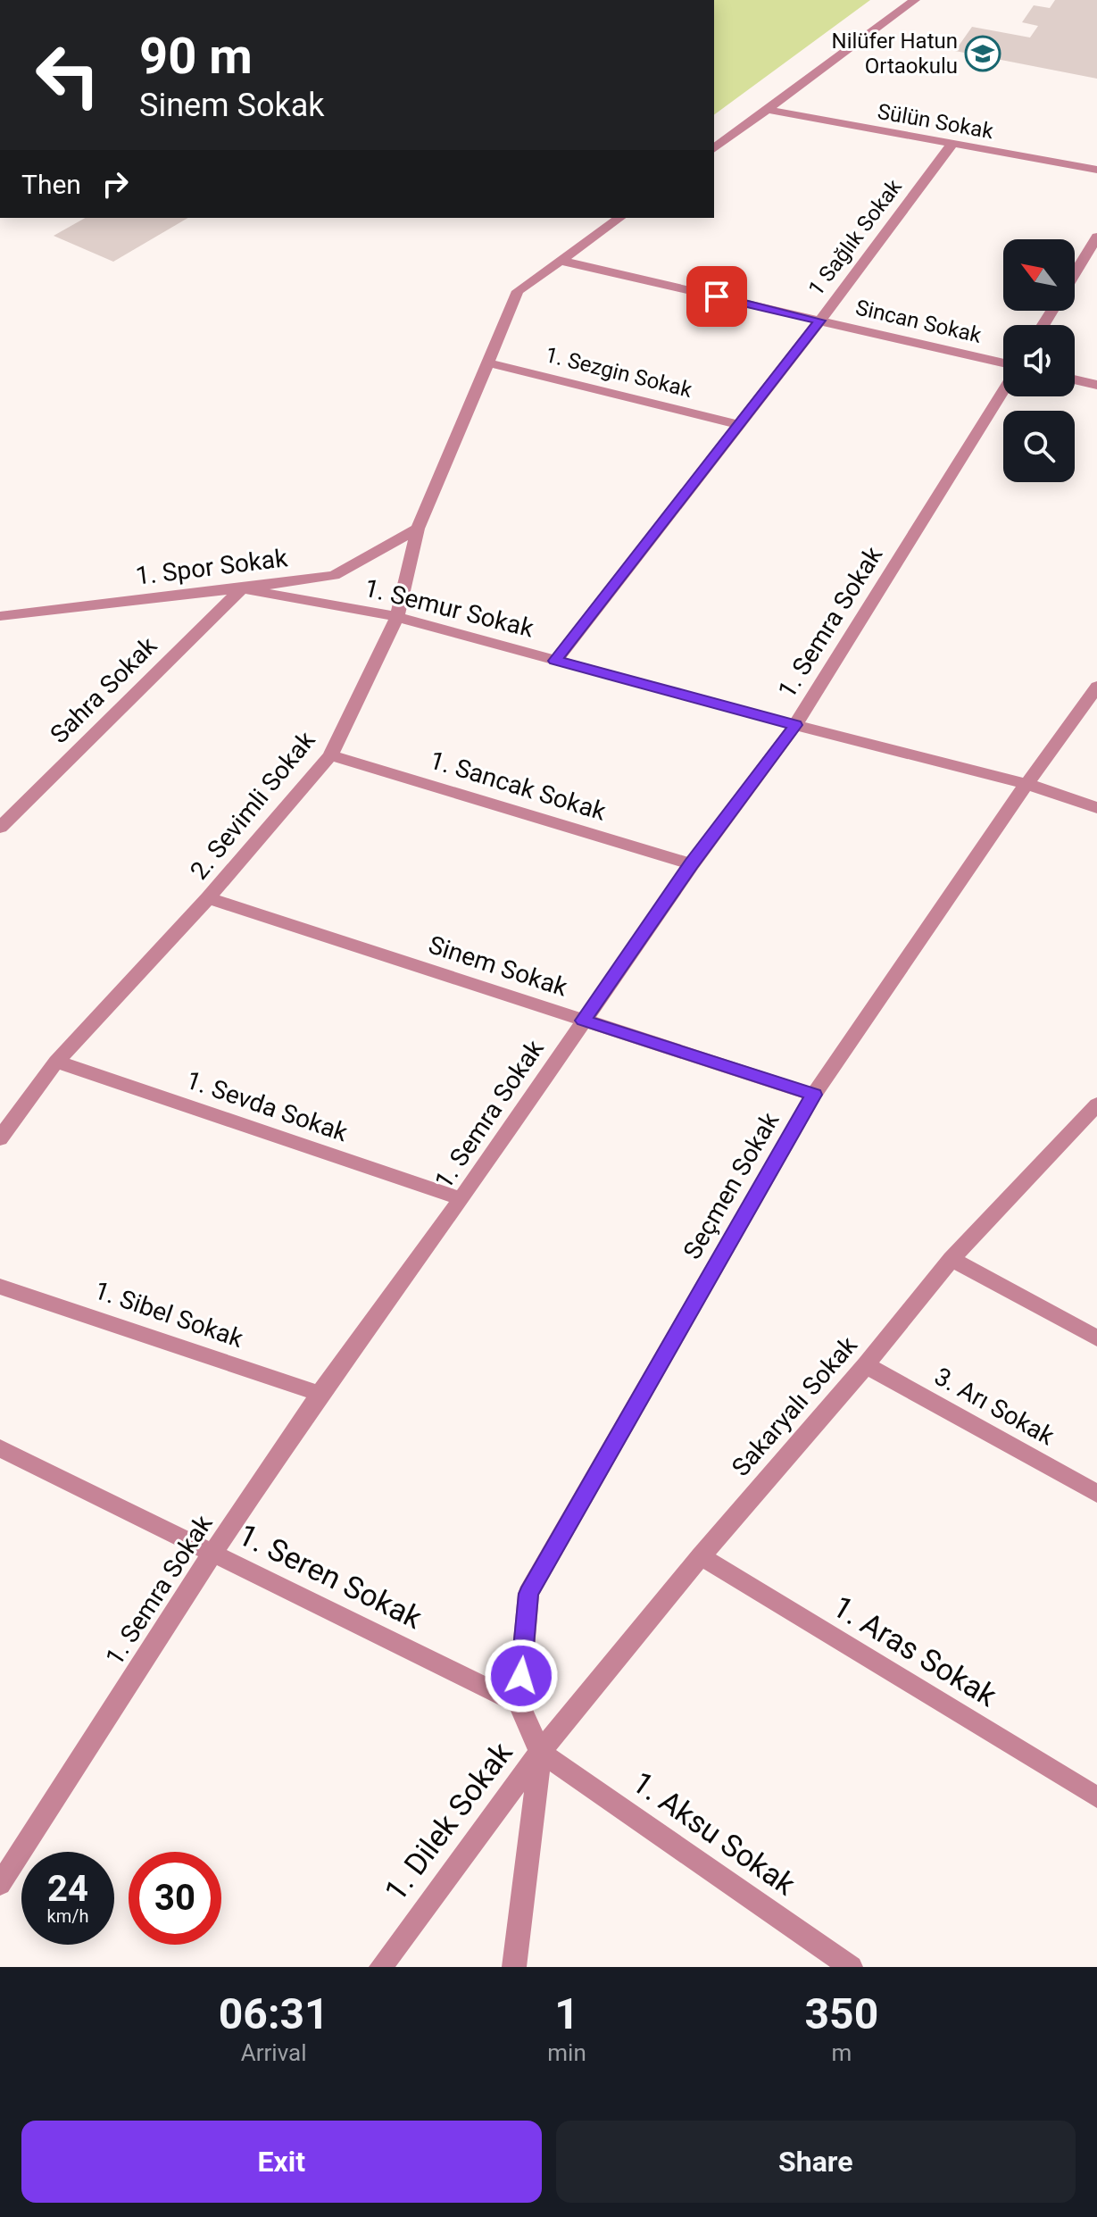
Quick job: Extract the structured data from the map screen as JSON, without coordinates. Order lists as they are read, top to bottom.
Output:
{
  "streets": {
    "street": [
      "Sülün Sokak",
      "1 Sağlık Sokak",
      "Sincan Sokak",
      "1. Sezgin Sokak",
      "1. Spor Sokak",
      "1. Semur Sokak",
      "1. Semra Sokak",
      "Sahra Sokak",
      "1. Sancak Sokak",
      "2. Sevimli Sokak",
      "Sinem Sokak",
      "1. Sevda Sokak",
      "Seçmen Sokak",
      "1. Sibel Sokak",
      "Sakaryalı Sokak",
      "3. Arı Sokak",
      "1. Seren Sokak",
      "1. Aras Sokak",
      "1. Dilek Sokak",
      "1. Aksu Sokak"
    ]
  },
  "crossings": [
    ["Sülün Sokak", "1 Sağlık Sokak"],
    ["1 Sağlık Sokak", "Sincan Sokak"],
    ["1 Sağlık Sokak", "1. Sezgin Sokak"],
    ["1 Sağlık Sokak", "1. Semur Sokak"],
    ["Sincan Sokak", "2. Sevimli Sokak"],
    ["1. Sezgin Sokak", "2. Sevimli Sokak"],
    ["1. Spor Sokak", "1. Semur Sokak"],
    ["1. Spor Sokak", "Sahra Sokak"],
    ["1. Spor Sokak", "2. Sevimli Sokak"],
    ["1. Semur Sokak", "1. Semra Sokak"],
    ["1. Semur Sokak", "Sahra Sokak"],
    ["1. Semur Sokak", "2. Sevimli Sokak"],
    ["1. Semur Sokak", "Seçmen Sokak"],
    ["1. Semra Sokak", "1. Sancak Sokak"],
    ["1. Semra Sokak", "Sinem Sokak"],
    ["1. Semra Sokak", "1. Sevda Sokak"],
    ["1. Semra Sokak", "1. Sibel Sokak"],
    ["1. Semra Sokak", "1. Seren Sokak"],
    ["1. Sancak Sokak", "2. Sevimli Sokak"],
    ["2. Sevimli Sokak", "Sinem Sokak"],
    ["2. Sevimli Sokak", "1. Sevda Sokak"],
    ["Sinem Sokak", "Seçmen Sokak"],
    ["Seçmen Sokak", "Sakaryalı Sokak"],
    ["Seçmen Sokak", "1. Seren Sokak"],
    ["Seçmen Sokak", "1. Dilek Sokak"],
    ["Seçmen Sokak", "1. Aksu Sokak"],
    ["Sakaryalı Sokak", "3. Arı Sokak"],
    ["Sakaryalı Sokak", "1. Aras Sokak"],
    ["Sakaryalı Sokak", "1. Dilek Sokak"],
    ["Sakaryalı Sokak", "1. Aksu Sokak"],
    ["1. Dilek Sokak", "1. Aksu Sokak"]
  ],
  "places": {
    "school or university": ["Nilüfer Hatun Ortaokulu"]
  },
  "north": "top left",
  "page": {
    "turn": ["90 m", "Sinem Sokak"],
    "then": "Then",
    "speed": "24 km/h",
    "limit": "30",
    "eta": [
      "06:31",
      "Arrival",
      "1",
      "min",
      "350",
      "m"
    ],
    "buttons": ["Exit", "Share"]
  }
}
